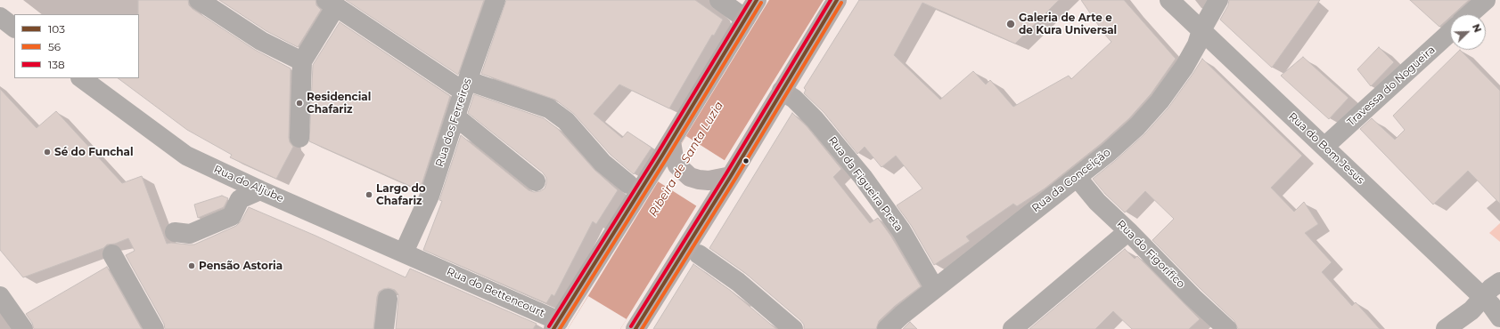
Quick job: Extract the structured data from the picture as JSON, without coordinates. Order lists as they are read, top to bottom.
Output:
{
  "streets": {
    "street": [
      "Travessa do Nogueira",
      "Rua dos Ferreiros",
      "Rua do Bom Jesus",
      "Rua da Conceição",
      "Rua do Aljube",
      "Rua da Figueira Preta",
      "Rua do Figorífico",
      "Rua do Bettencourt"
    ]
  },
  "crossings": [
    ["Travessa do Nogueira", "Rua do Bom Jesus"],
    ["Rua do Bom Jesus", "Rua da Conceição"],
    ["Rua da Conceição", "Rua da Figueira Preta"],
    ["Rua da Conceição", "Rua do Figorífico"],
    ["Rua do Aljube", "Rua do Bettencourt"]
  ],
  "water": ["Ribeira de Santa Luzia"],
  "places": [
    "Galeria de Arte e de Kura Universal",
    "Residencial Chafariz",
    "Sé do Funchal",
    "Largo do Chafariz",
    "Pensão Astoria"
  ],
  "lines": ["transit line 103", "transit line 138", "transit line 56"],
  "legend": ["103", "56", "138"],
  "north": "top right"
}
